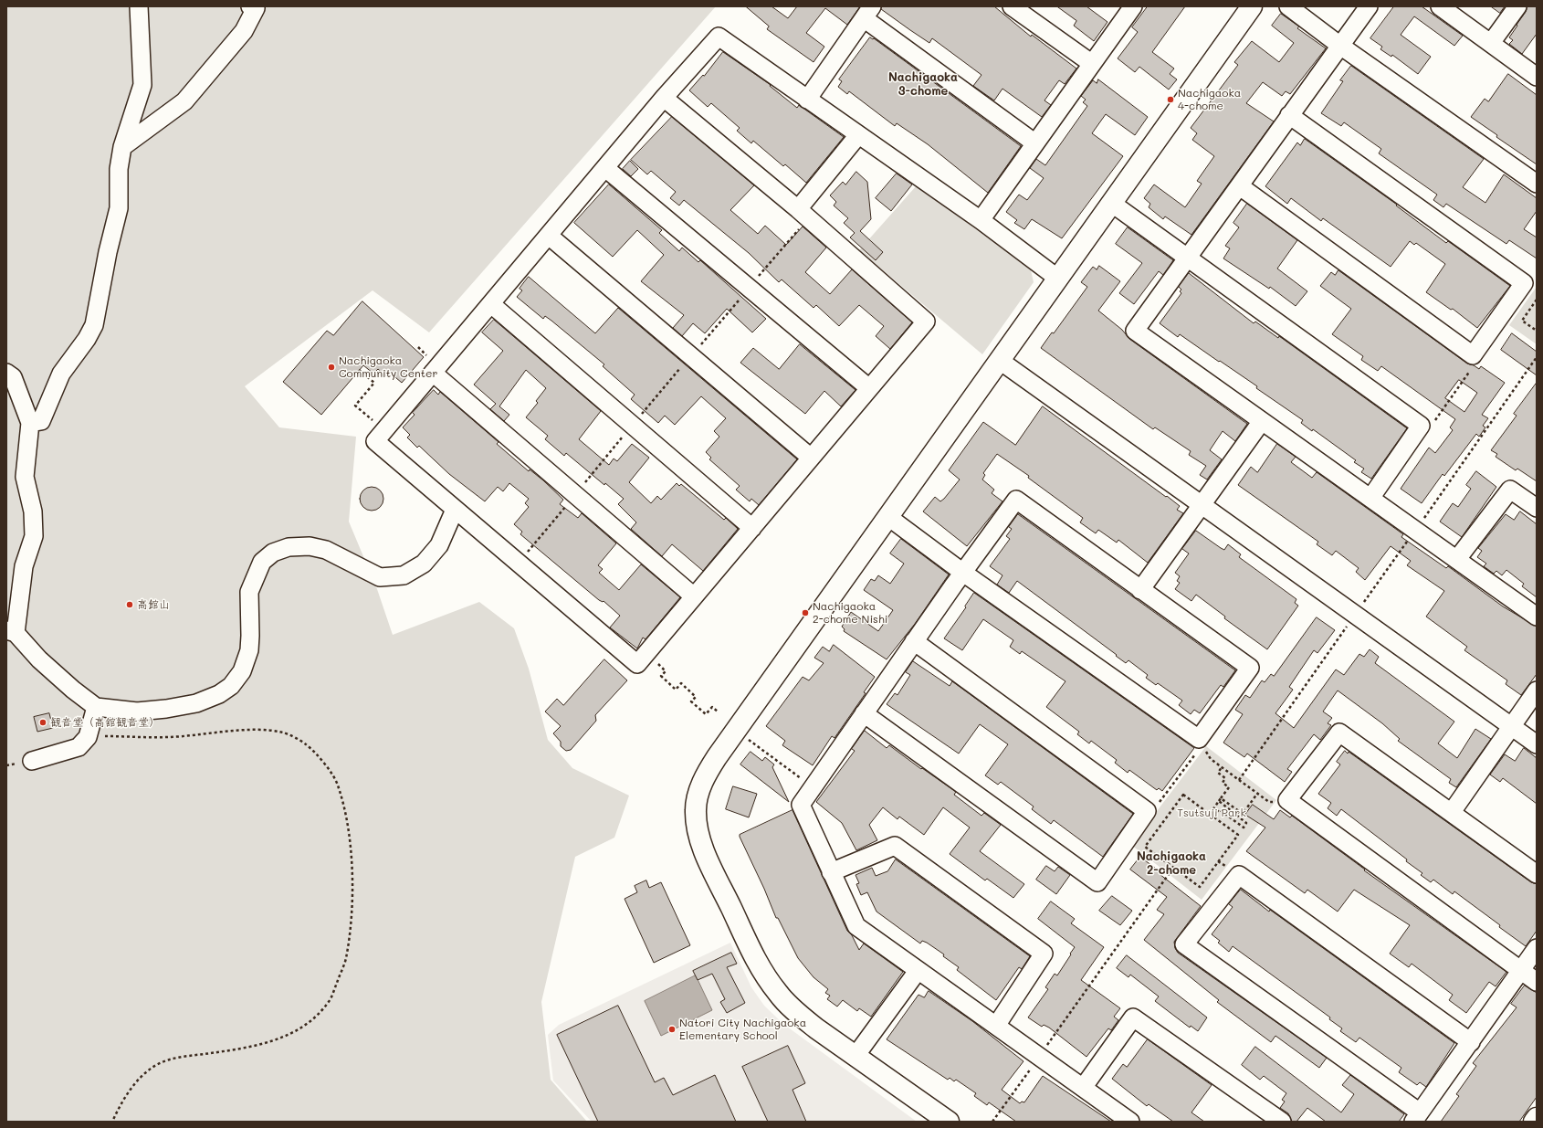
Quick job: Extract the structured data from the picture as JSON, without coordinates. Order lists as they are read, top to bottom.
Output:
{
  "districts": ["Nachigaoka 3-chome", "Nachigaoka 2-chome"],
  "parks": ["Tsutsuji Park"],
  "places": [
    "Nachigaoka 4-chome",
    "Nachigaoka Community Center",
    "高館山",
    "Nachigaoka 2-chome Nishi",
    "観音堂（高舘観音堂）",
    "Natori City Nachigaoka Elementary School"
  ]
}
